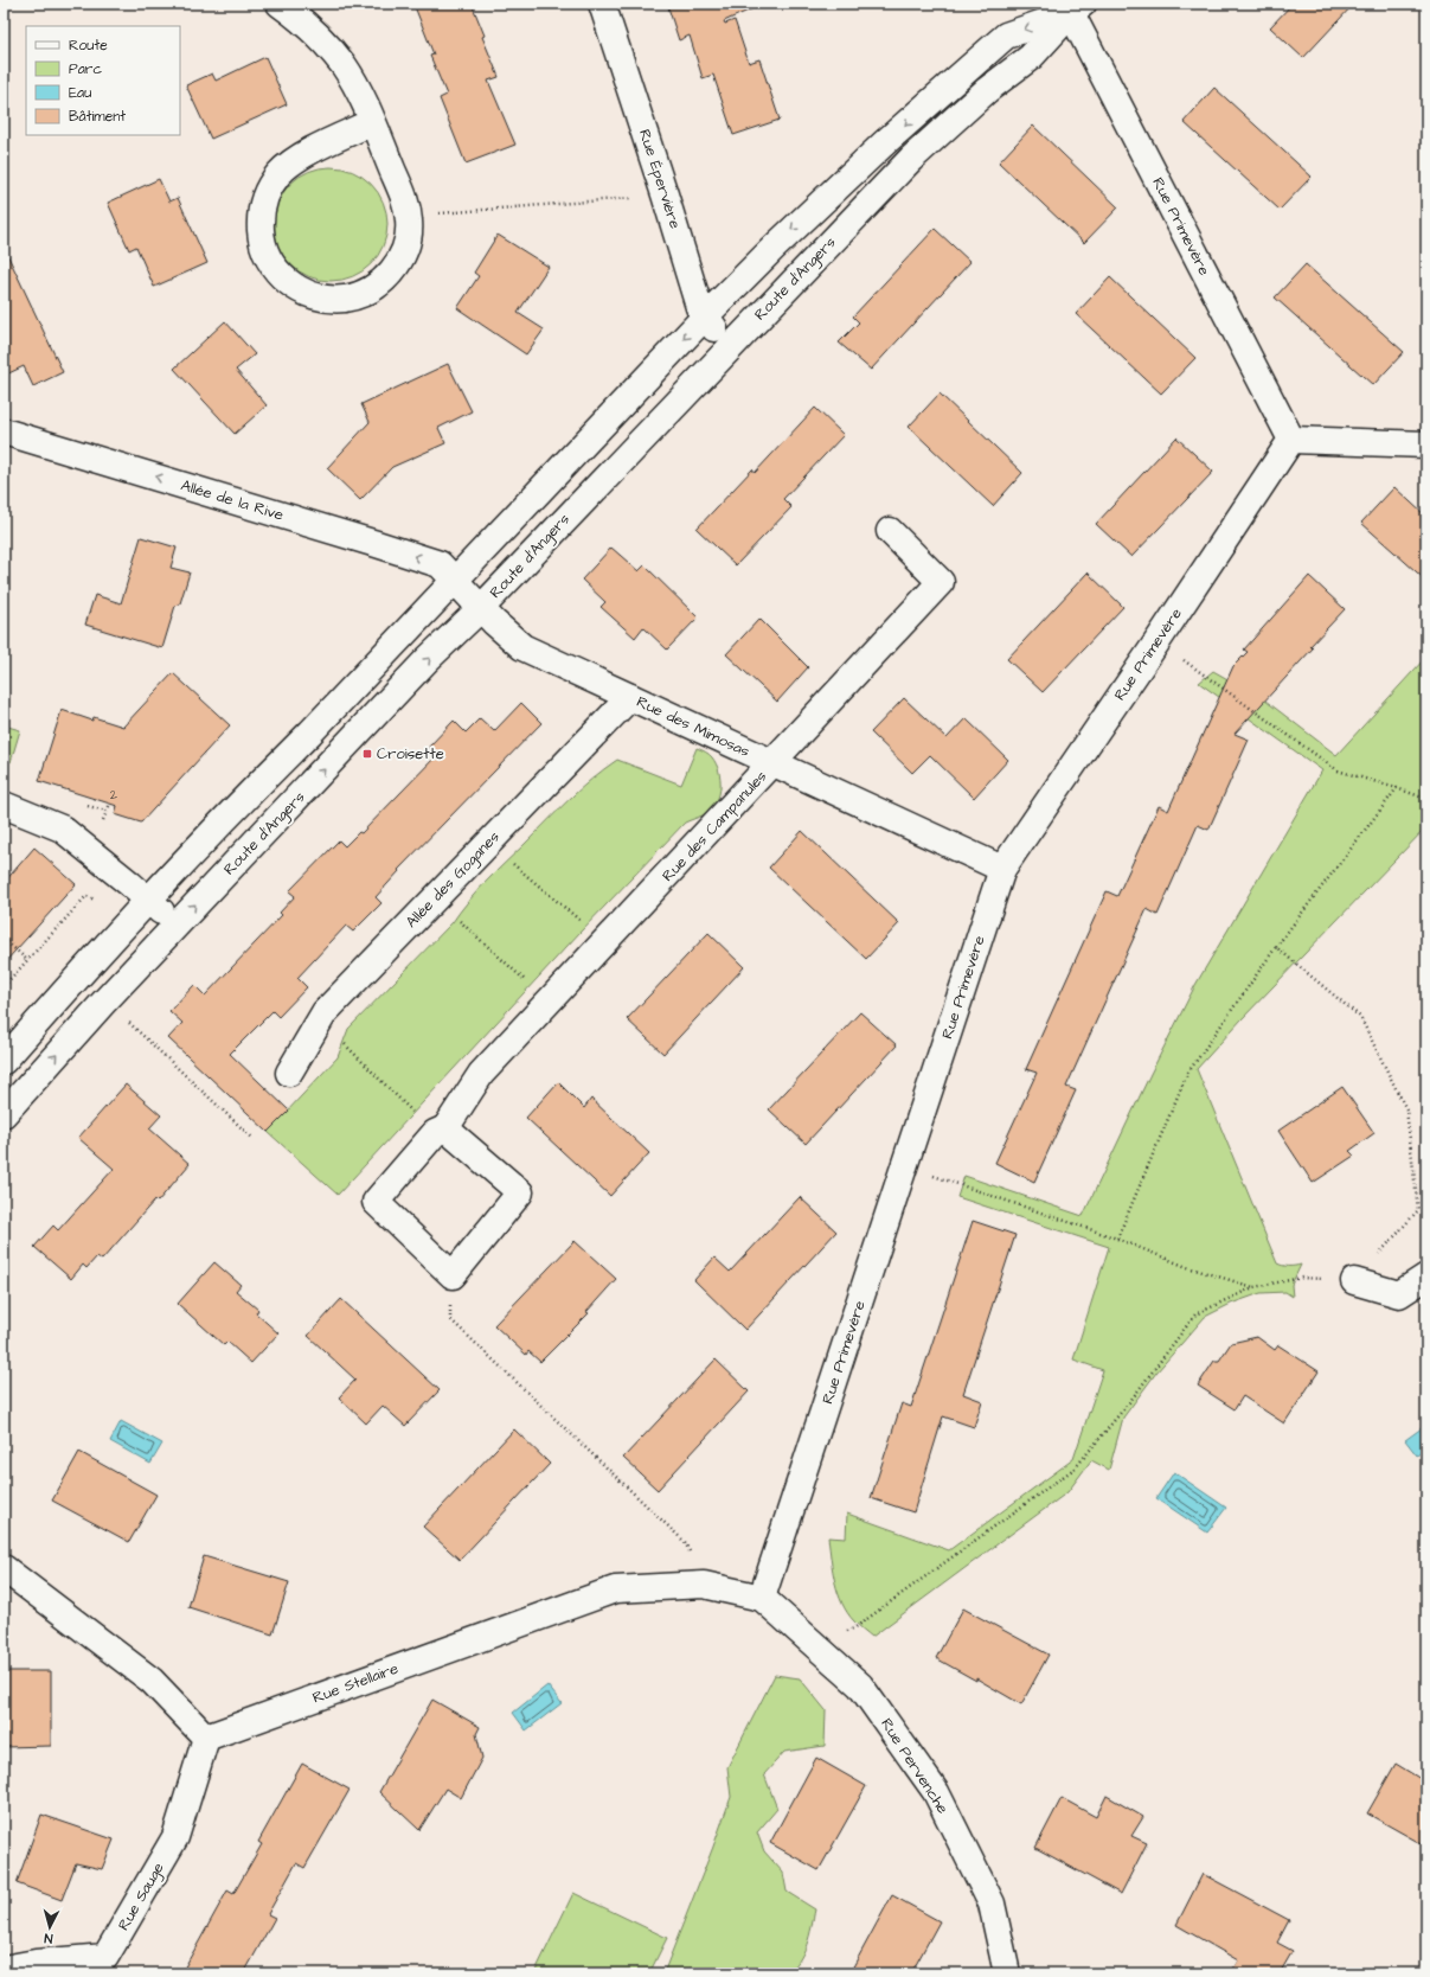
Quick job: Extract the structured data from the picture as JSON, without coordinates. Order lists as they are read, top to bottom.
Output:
{
  "streets": {
    "street": [
      "Rue Épervière",
      "Rue Primevère",
      "Route d'Angers",
      "Allée de la Rive",
      "Rue des Mimosas",
      "Rue des Campanules",
      "Allée des Goganes",
      "Rue Stellaire",
      "Rue Pervenche",
      "Rue Sauge"
    ]
  },
  "crossings": [
    ["Rue Épervière", "Route d'Angers"],
    ["Rue Primevère", "Route d'Angers"],
    ["Rue Primevère", "Rue des Mimosas"],
    ["Rue Primevère", "Rue Stellaire"],
    ["Rue Primevère", "Rue Pervenche"],
    ["Route d'Angers", "Rue des Mimosas"],
    ["Allée de la Rive", "Rue des Mimosas"],
    ["Rue des Mimosas", "Rue des Campanules"],
    ["Rue des Mimosas", "Allée des Goganes"],
    ["Rue Stellaire", "Rue Pervenche"],
    ["Rue Stellaire", "Rue Sauge"]
  ],
  "one_way": ["Allée de la Rive"],
  "places": {
    "transit": ["Croisette"]
  },
  "house_numbers": ["2"],
  "legend": [
    "Route",
    "Parc",
    "Eau",
    "Bâtiment"
  ],
  "north": "bottom"
}
